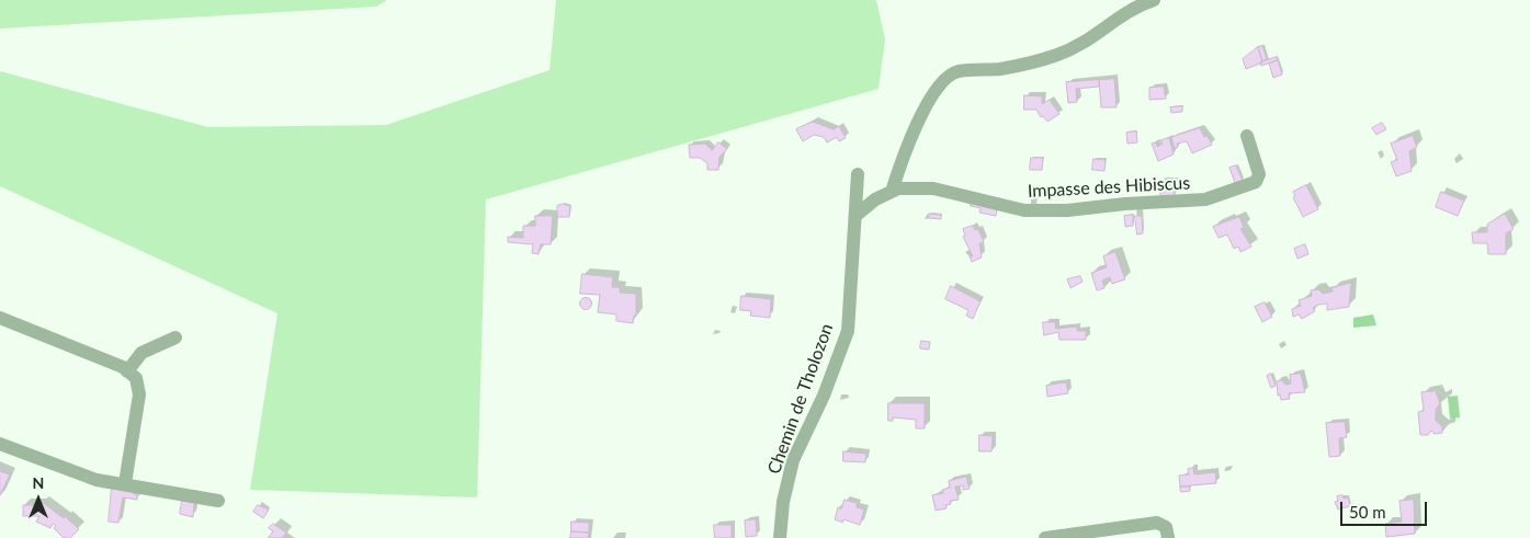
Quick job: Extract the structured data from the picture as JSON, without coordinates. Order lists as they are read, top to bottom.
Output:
{
  "streets": {
    "street": ["Impasse des Hibiscus", "Chemin de Tholozon"]
  },
  "crossings": [
    ["Impasse des Hibiscus", "Chemin de Tholozon"]
  ],
  "scale_bar": "50 m",
  "north": "top"
}
